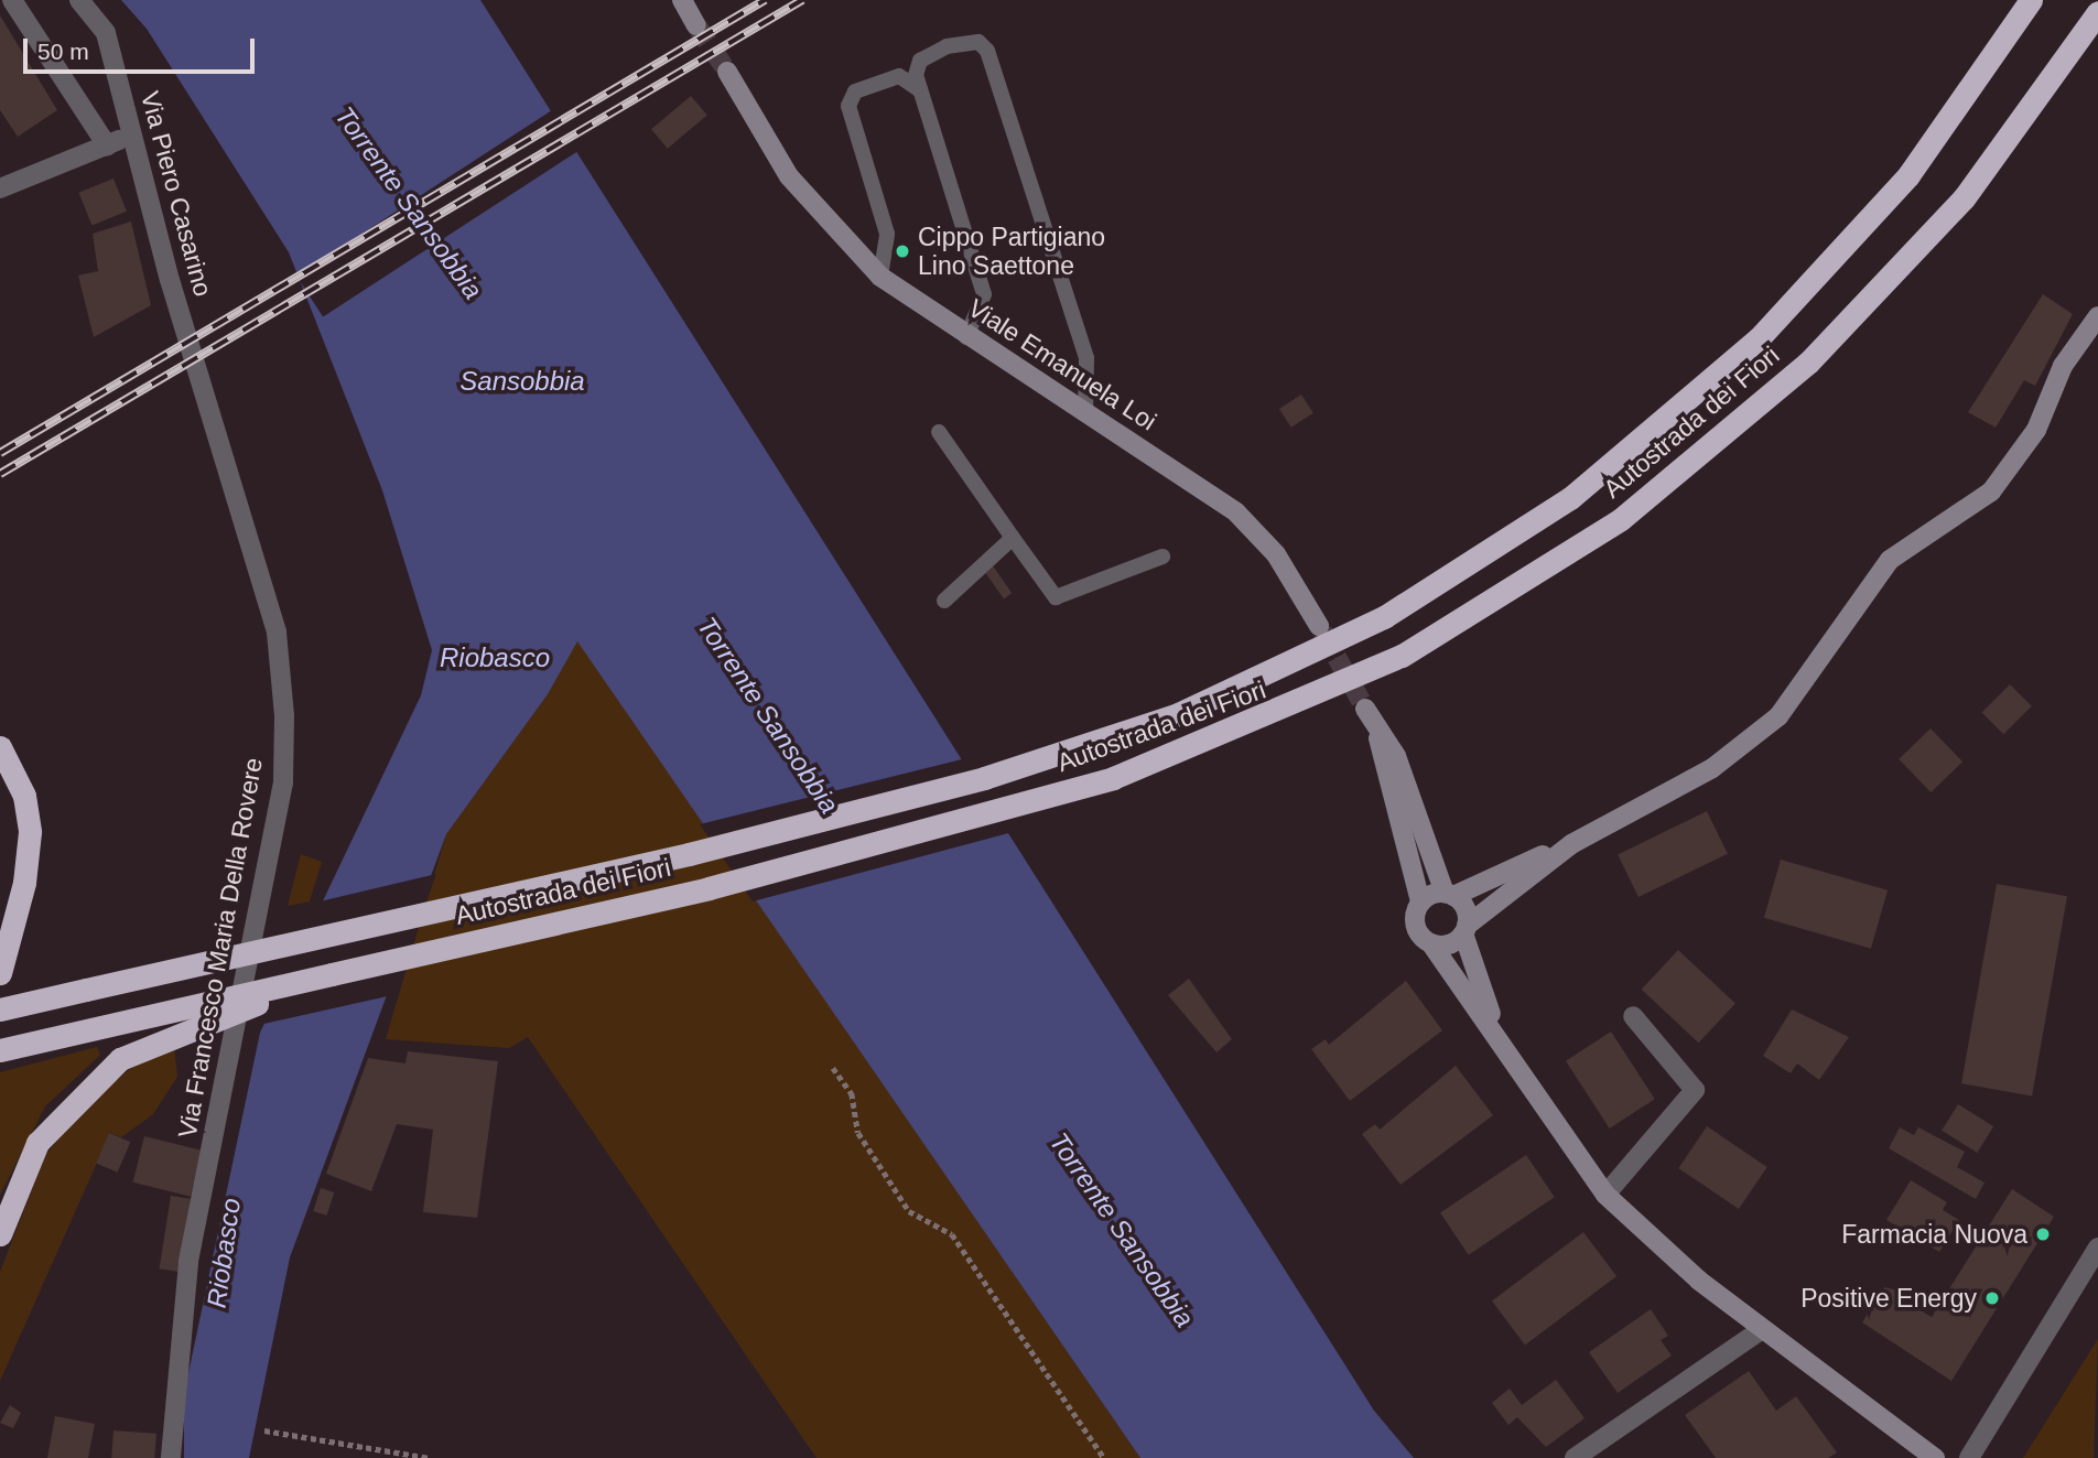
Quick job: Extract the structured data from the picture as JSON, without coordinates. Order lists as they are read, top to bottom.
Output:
{
  "streets": {
    "highway": ["Autostrada dei Fiori"],
    "street": ["Via Piero Casarino", "Viale Emanuela Loi", "Via Francesco Maria Della Rovere"]
  },
  "crossings": [
    ["Via Piero Casarino", "Via Francesco Maria Della Rovere"]
  ],
  "water": ["Torrente Sansobbia", "Sansobbia", "Riobasco"],
  "places": ["Cippo Partigiano Lino Saettone", "Farmacia Nuova", "Positive Energy"],
  "scale_bar": "50 m"
}
